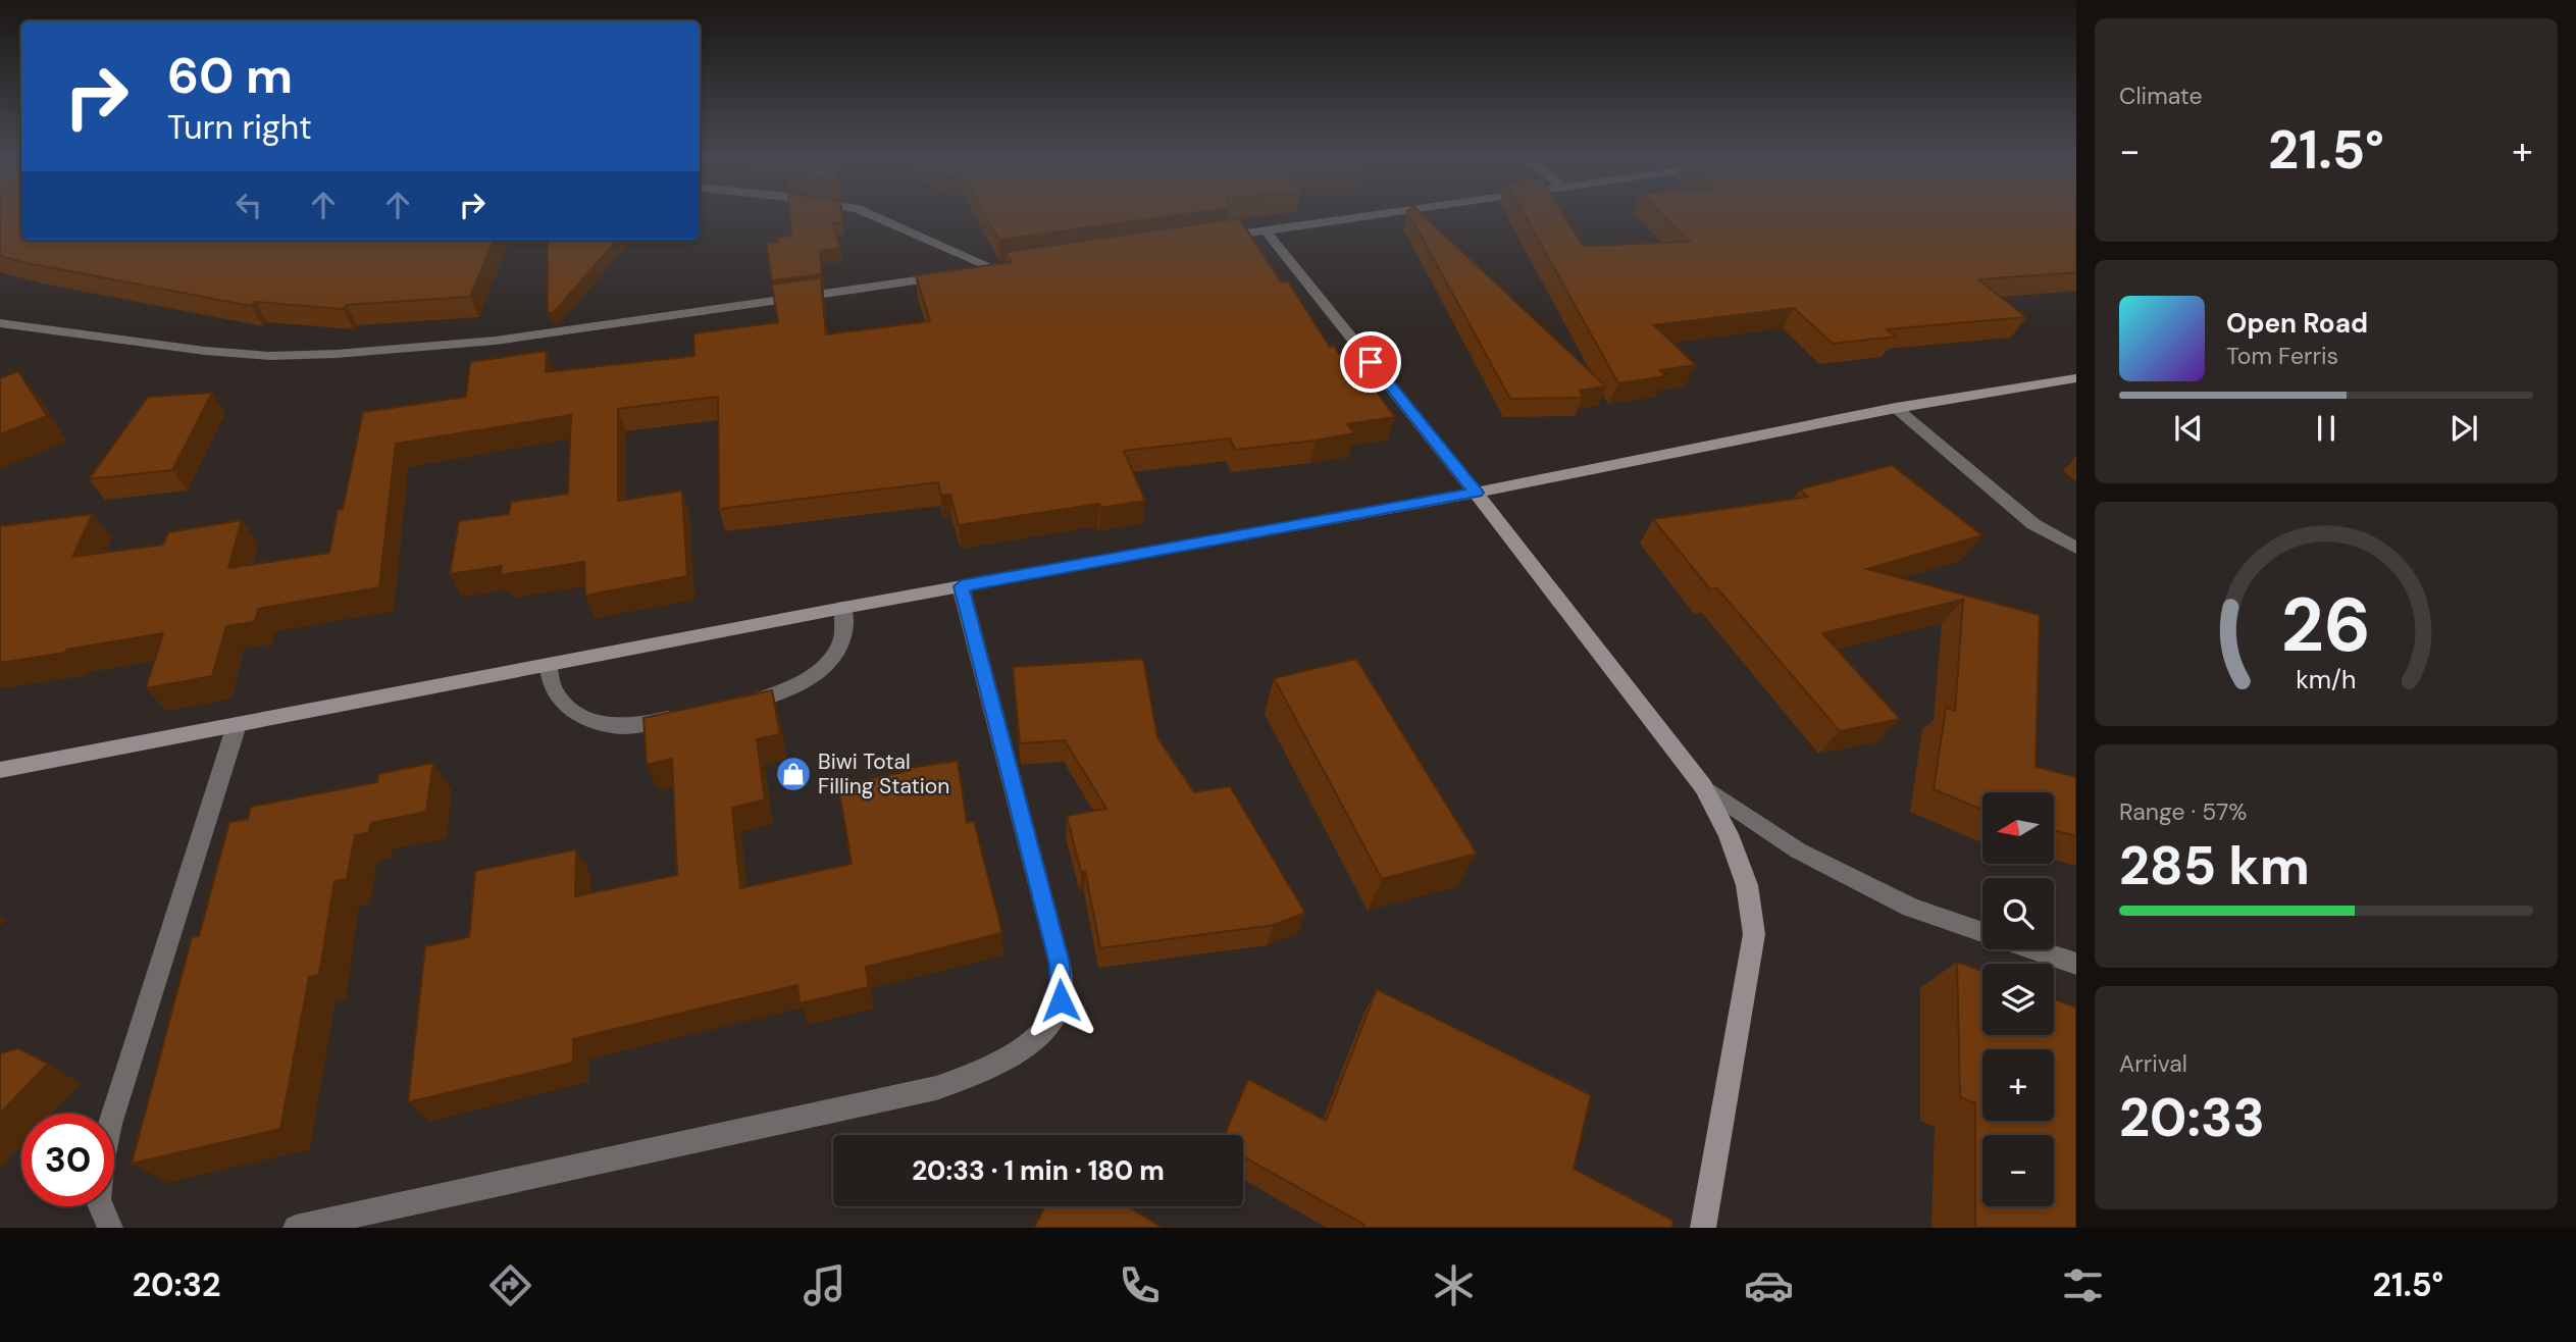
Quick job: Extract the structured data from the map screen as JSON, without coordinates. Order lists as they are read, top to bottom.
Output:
{
  "places": {
    "shop": ["Biwi Total Filling Station"]
  },
  "north": "left",
  "page": {
    "tile": [
      "Climate",
      ["Range · 57%", "285 km"],
      ["Arrival", "20:33"]
    ],
    "turn": ["60 m", "Turn right"],
    "heat": ["−", "21.5°", "+"],
    "song": ["Open Road", "Tom Ferris"],
    "map_buttons": ["+", "−"],
    "limit": "30",
    "trip": "20:33 · 1 min · 180 m",
    "tabs": ["20:32", "21.5°"],
    "gauge": ["26", "km/h"]
  }
}
